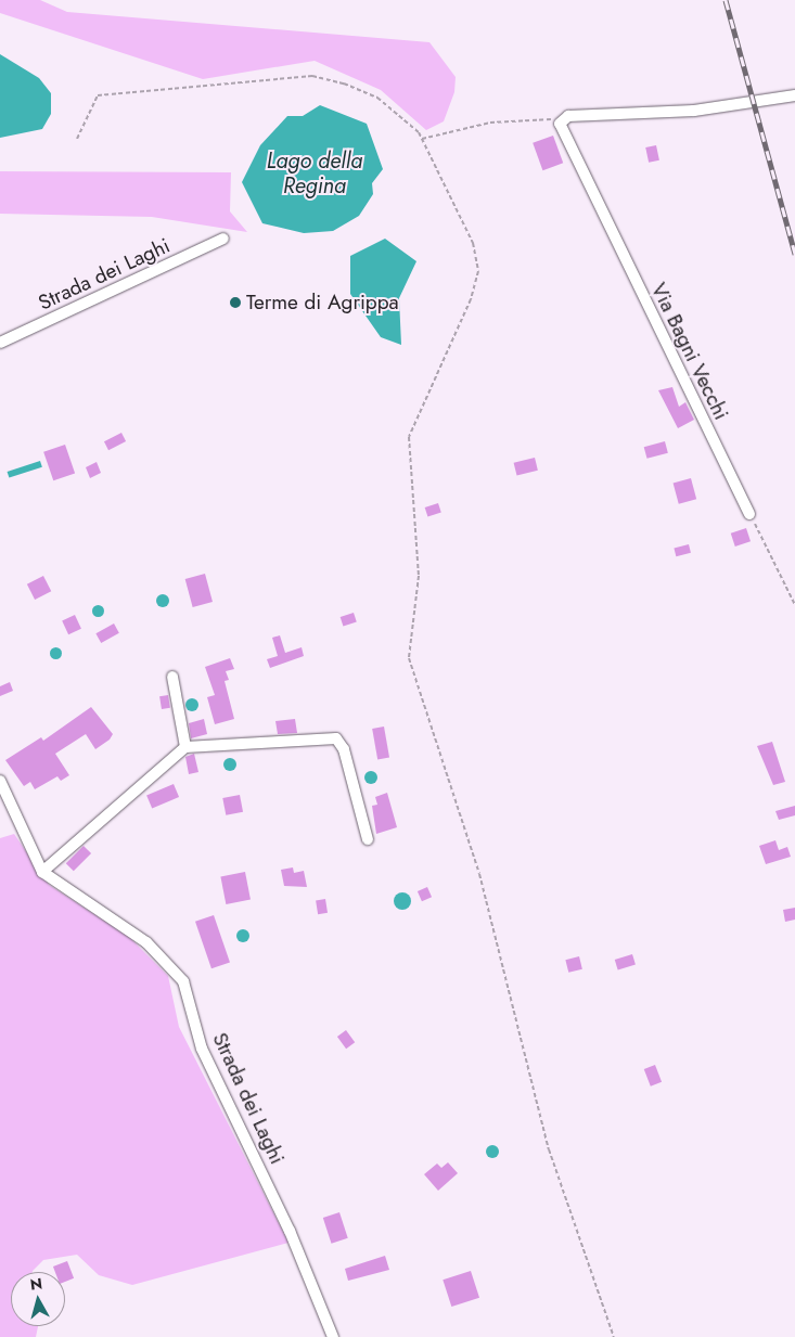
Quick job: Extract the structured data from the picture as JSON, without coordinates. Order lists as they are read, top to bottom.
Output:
{
  "streets": {
    "street": ["Strada dei Laghi", "Via Bagni Vecchi"]
  },
  "water": ["Lago della Regina"],
  "places": ["Terme di Agrippa"],
  "north": "top"
}
